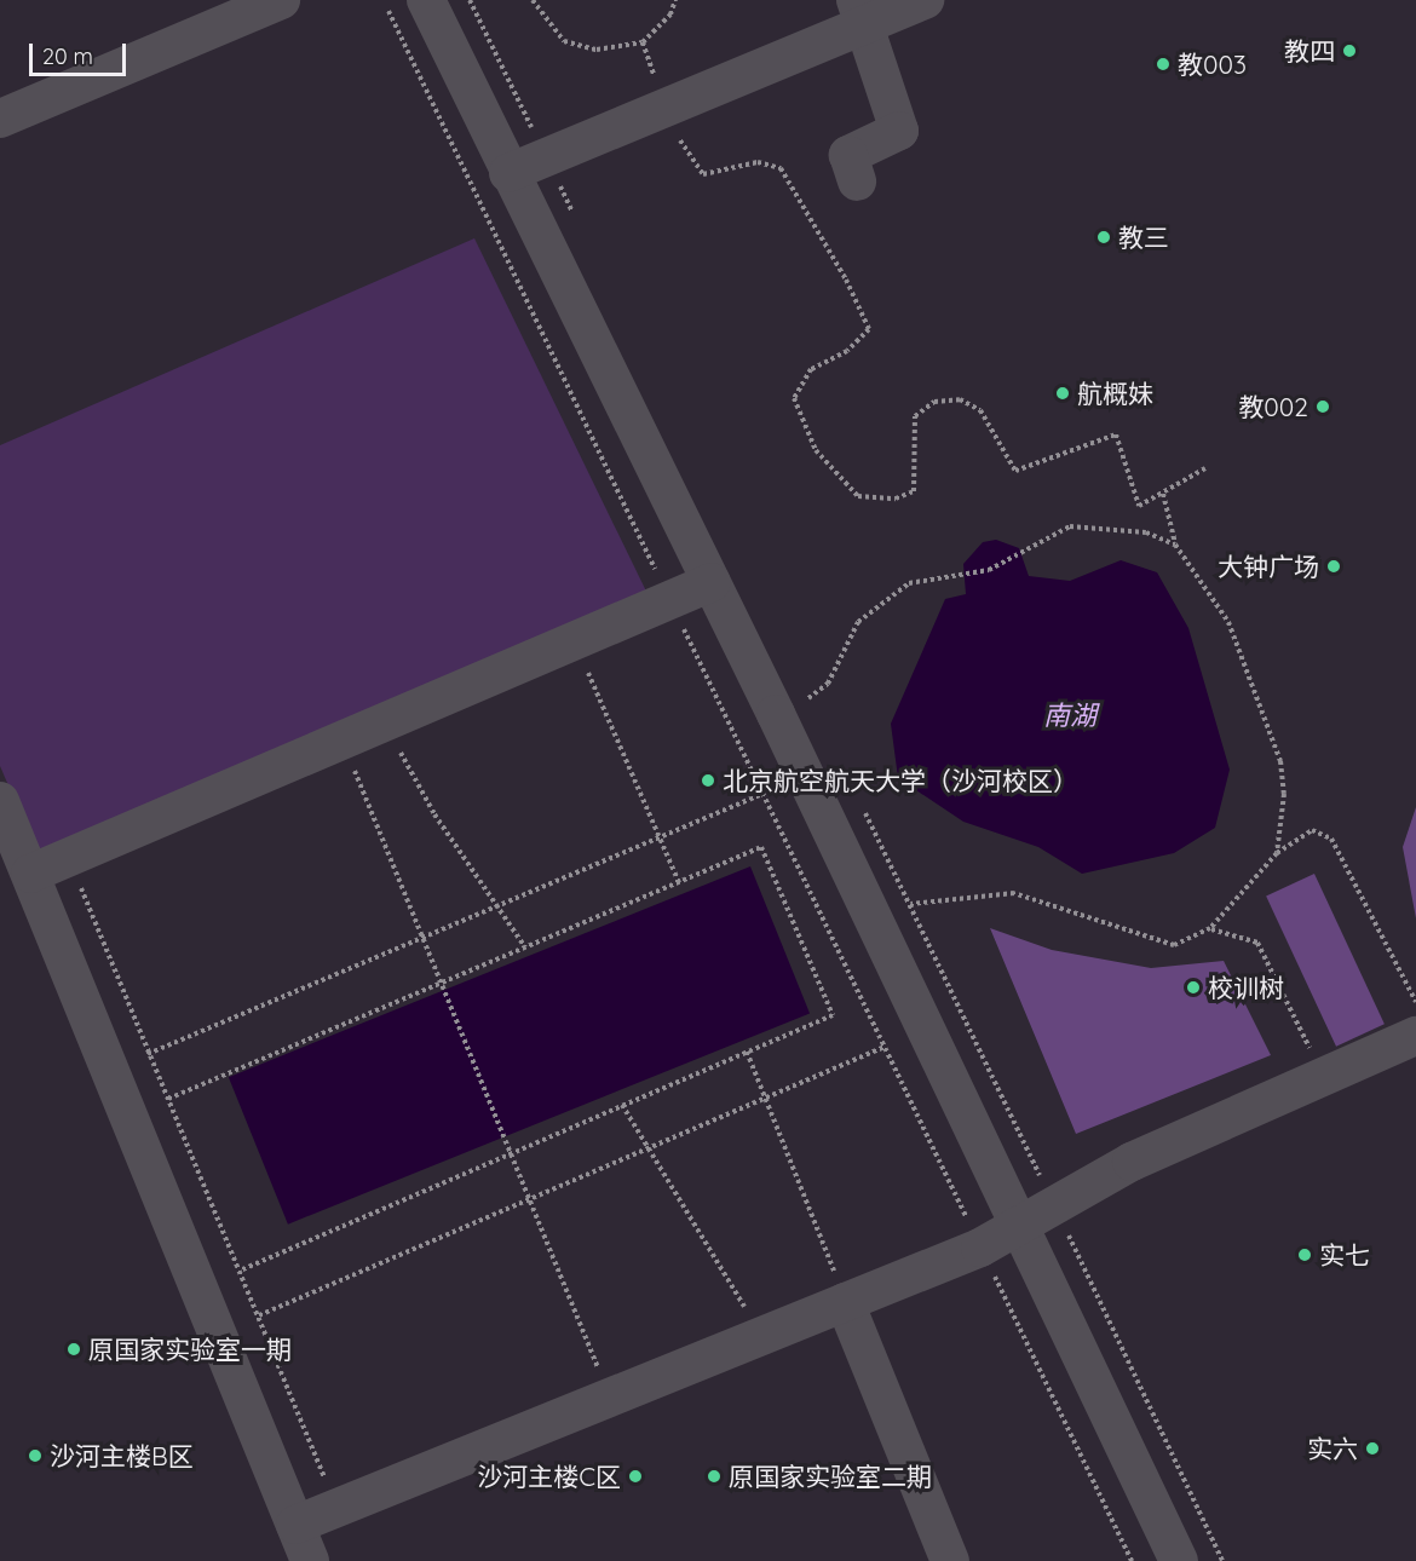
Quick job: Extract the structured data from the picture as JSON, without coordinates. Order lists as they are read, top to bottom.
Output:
{
  "water": ["南湖"],
  "places": [
    "教四",
    "教003",
    "教三",
    "航概妹",
    "教002",
    "大钟广场",
    "北京航空航天大学（沙河校区）",
    "校训树",
    "实七",
    "原国家实验室一期",
    "实六",
    "沙河主楼B区",
    "沙河主楼C区",
    "原国家实验室二期"
  ],
  "scale_bar": "20 m"
}
